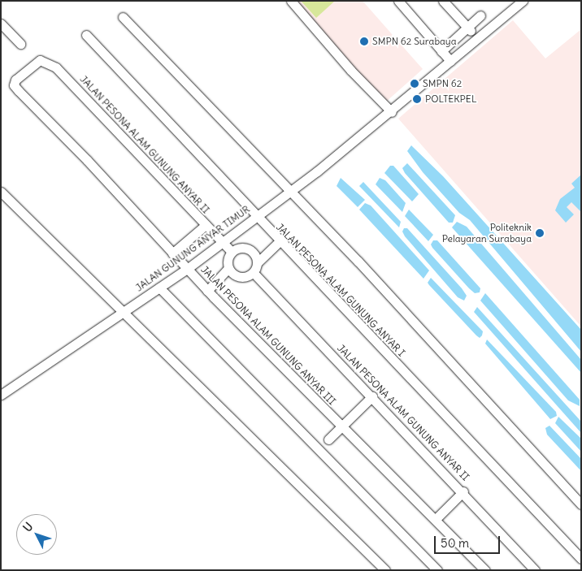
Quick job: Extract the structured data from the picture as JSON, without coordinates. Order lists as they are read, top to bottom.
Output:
{
  "streets": {
    "street": [
      "JALAN PESONA ALAM GUNUNG ANYAR II",
      "JALAN GUNUNG ANYAR TIMUR",
      "JALAN PESONA ALAM GUNUNG ANYAR I",
      "JALAN PESONA ALAM GUNUNG ANYAR III"
    ]
  },
  "crossings": [
    ["JALAN PESONA ALAM GUNUNG ANYAR II", "JALAN GUNUNG ANYAR TIMUR"],
    ["JALAN PESONA ALAM GUNUNG ANYAR II", "JALAN PESONA ALAM GUNUNG ANYAR III"],
    ["JALAN GUNUNG ANYAR TIMUR", "JALAN PESONA ALAM GUNUNG ANYAR I"],
    ["JALAN GUNUNG ANYAR TIMUR", "JALAN PESONA ALAM GUNUNG ANYAR III"]
  ],
  "places": [
    "SMPN 62 Surabaya",
    "SMPN 62",
    "POLTEKPEL",
    "Politeknik Pelayaran Surabaya"
  ],
  "scale_bar": "50 m",
  "north": "top left"
}
